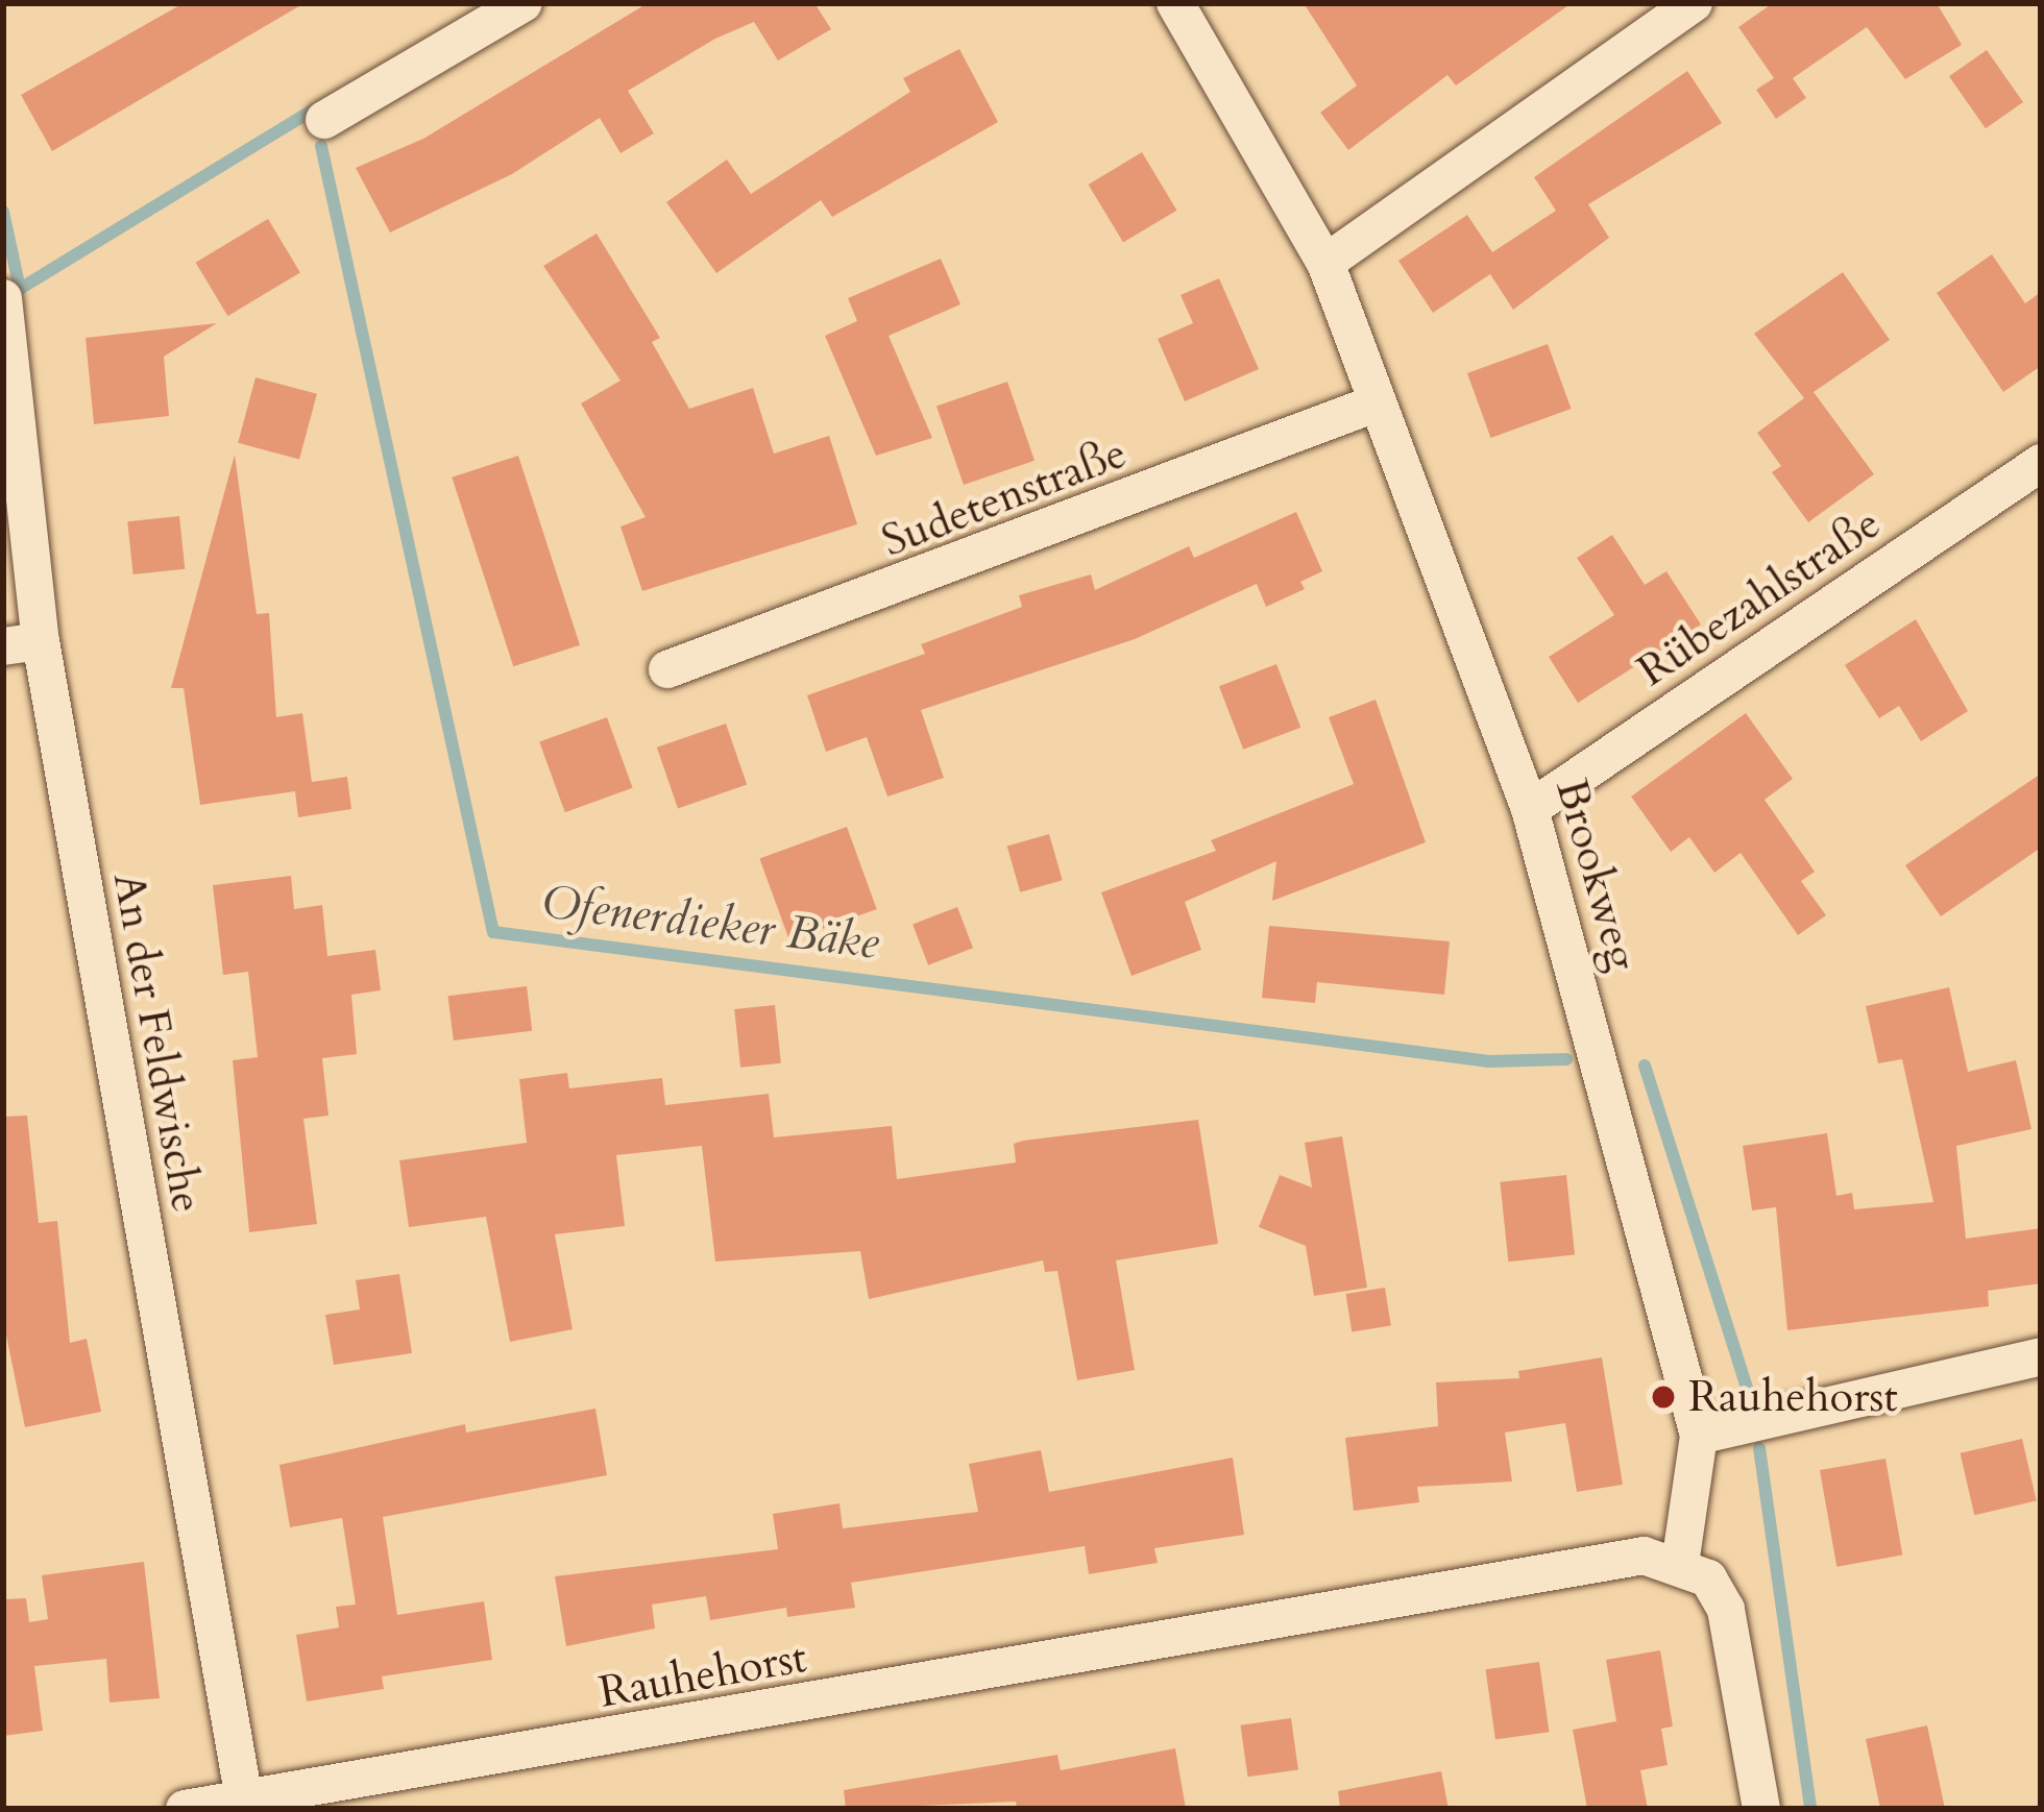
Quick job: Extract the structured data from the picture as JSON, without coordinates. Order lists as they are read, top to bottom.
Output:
{
  "streets": {
    "street": [
      "Sudetenstraße",
      "Rübezahlstraße",
      "Brookweg",
      "An der Feldwische",
      "Rauhehorst"
    ]
  },
  "crossings": [
    ["Sudetenstraße", "Brookweg"],
    ["Rübezahlstraße", "Brookweg"],
    ["Brookweg", "Rauhehorst"],
    ["An der Feldwische", "Rauhehorst"]
  ],
  "water": ["Ofenerdieker Bäke"],
  "places": ["Rauhehorst"]
}
